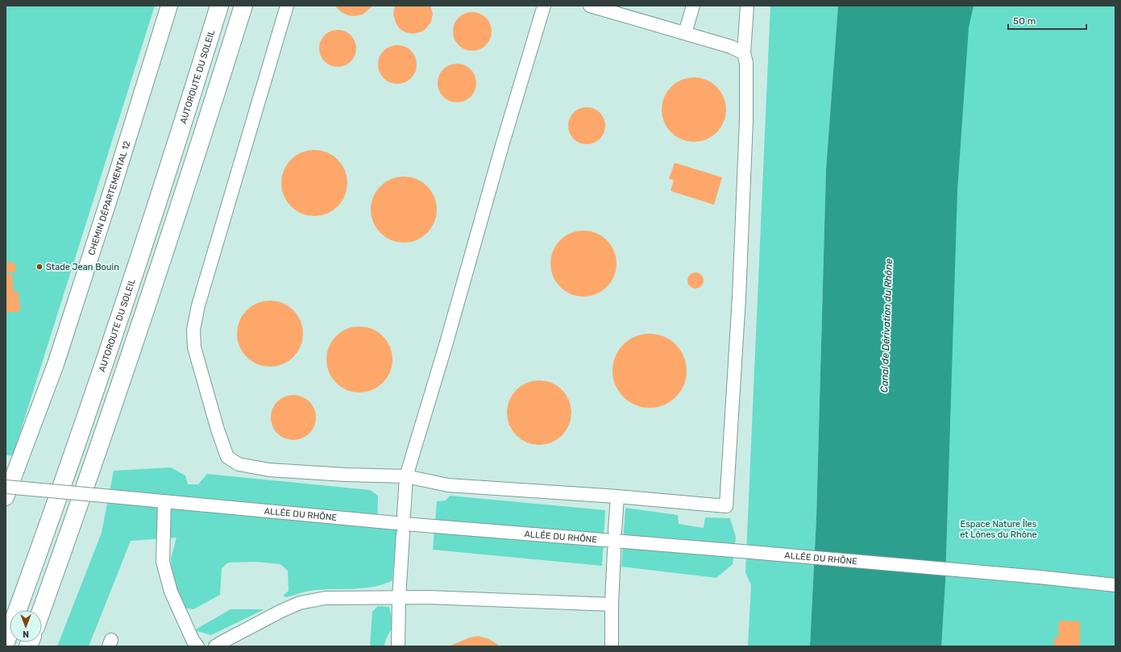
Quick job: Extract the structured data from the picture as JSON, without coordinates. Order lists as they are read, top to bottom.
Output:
{
  "streets": {
    "highway": ["AUTOROUTE DU SOLEIL"],
    "main road": ["CHEMIN DÉPARTEMENTAL 12"],
    "street": ["ALLÉE DU RHÔNE"]
  },
  "water": ["Canal de Dérivation du Rhône"],
  "parks": ["Espace Nature Îles et Lônes du Rhône"],
  "places": ["Stade Jean Bouin"],
  "scale_bar": "50 m",
  "north": "bottom"
}
